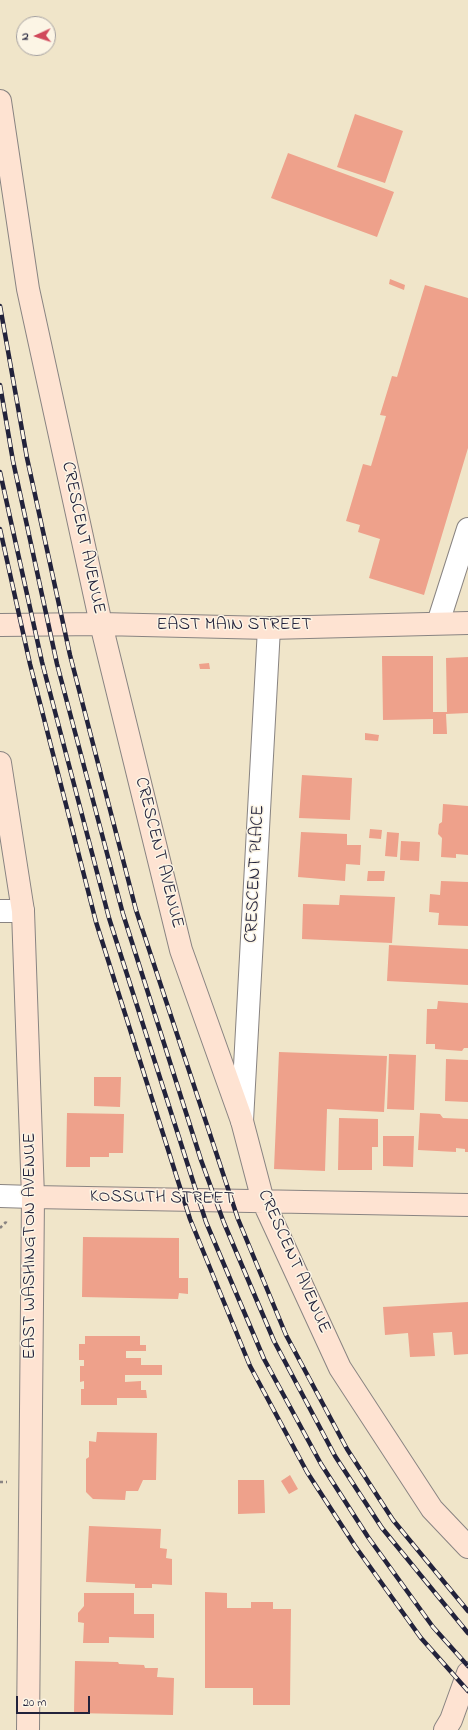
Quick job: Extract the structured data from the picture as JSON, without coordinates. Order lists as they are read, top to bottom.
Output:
{
  "streets": {
    "street": [
      "CRESCENT AVENUE",
      "EAST MAIN STREET",
      "CRESCENT PLACE",
      "KOSSUTH STREET",
      "EAST WASHINGTON AVENUE"
    ]
  },
  "crossings": [
    ["CRESCENT AVENUE", "EAST MAIN STREET"],
    ["CRESCENT AVENUE", "CRESCENT PLACE"],
    ["CRESCENT AVENUE", "KOSSUTH STREET"],
    ["EAST MAIN STREET", "CRESCENT PLACE"],
    ["KOSSUTH STREET", "EAST WASHINGTON AVENUE"]
  ],
  "scale_bar": "20 m",
  "north": "left"
}
